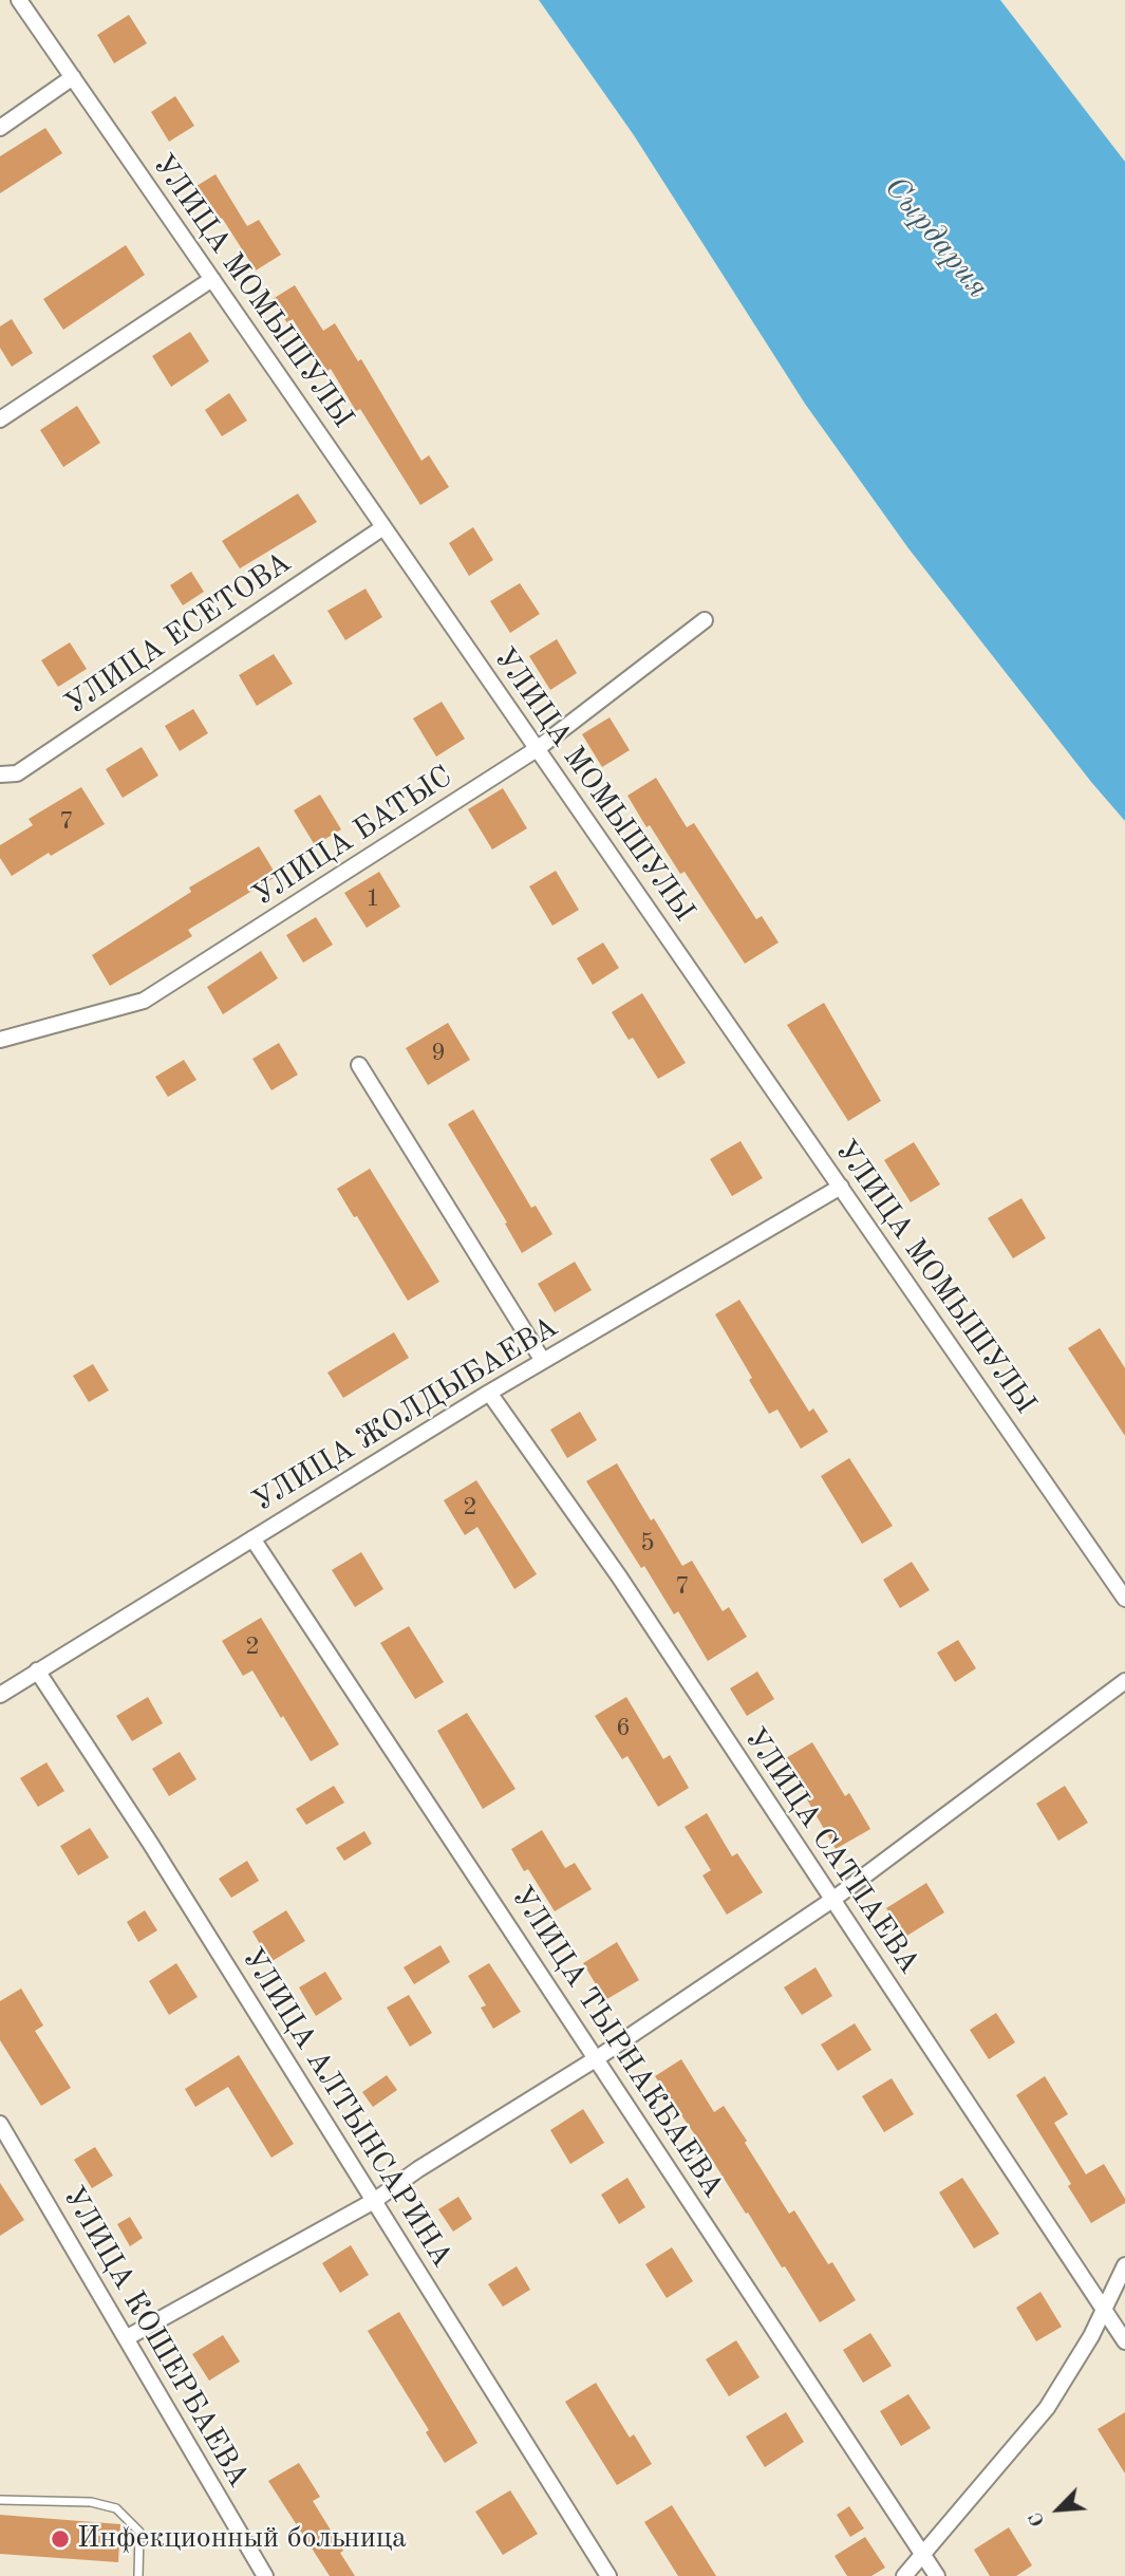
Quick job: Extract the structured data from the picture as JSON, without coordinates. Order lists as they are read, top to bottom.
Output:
{
  "streets": {
    "street": [
      "УЛИЦА МОМЫШУЛЫ",
      "УЛИЦА ЕСЕТОВА",
      "УЛИЦА БАТЫС",
      "УЛИЦА ЖОЛДЫБАЕВА",
      "УЛИЦА САТПАЕВА",
      "УЛИЦА ТЫРНАКБАЕВА",
      "УЛИЦА АЛТЫНСАРИНА",
      "УЛИЦА КОШЕРБАЕВА"
    ]
  },
  "crossings": [
    ["УЛИЦА МОМЫШУЛЫ", "УЛИЦА ЕСЕТОВА"],
    ["УЛИЦА МОМЫШУЛЫ", "УЛИЦА БАТЫС"],
    ["УЛИЦА МОМЫШУЛЫ", "УЛИЦА ЖОЛДЫБАЕВА"],
    ["УЛИЦА ЖОЛДЫБАЕВА", "УЛИЦА САТПАЕВА"],
    ["УЛИЦА ЖОЛДЫБАЕВА", "УЛИЦА ТЫРНАКБАЕВА"],
    ["УЛИЦА ЖОЛДЫБАЕВА", "УЛИЦА АЛТЫНСАРИНА"]
  ],
  "water": ["Сырдария"],
  "places": ["Инфекционный больница"],
  "house_numbers": [
    "7",
    "1",
    "9",
    "2",
    "5",
    "7",
    "2",
    "6"
  ],
  "north": "bottom left"
}
